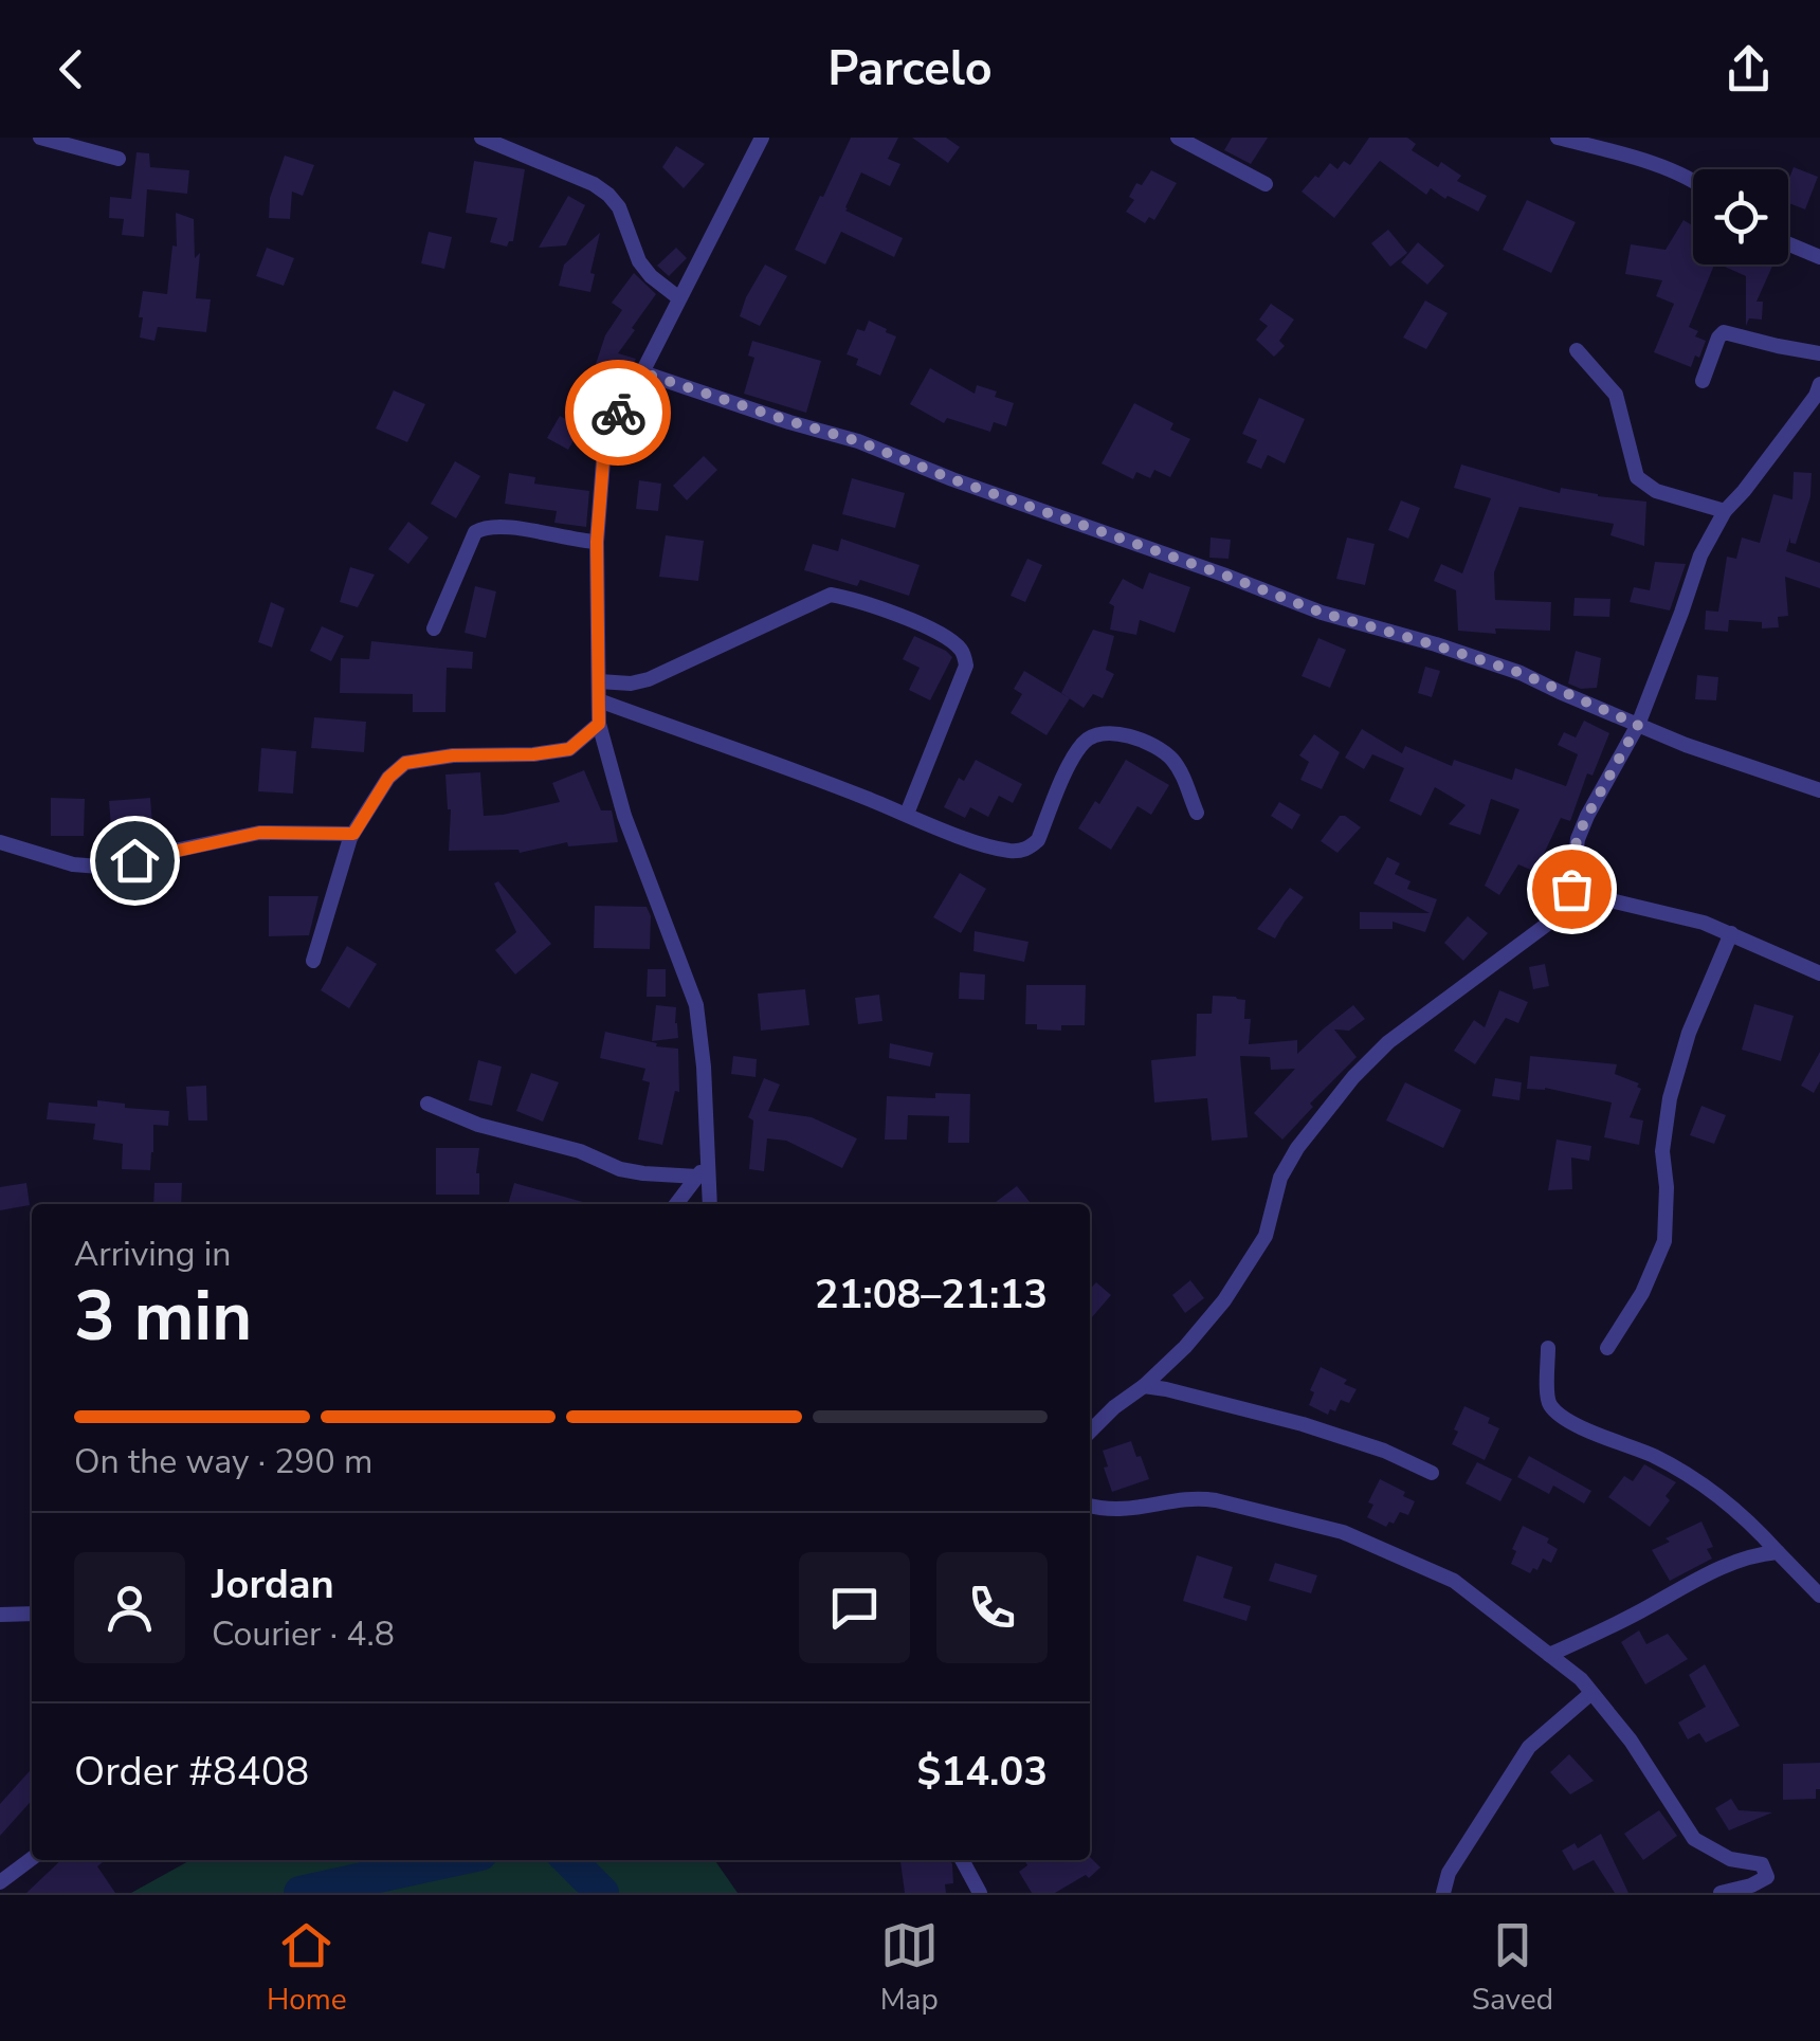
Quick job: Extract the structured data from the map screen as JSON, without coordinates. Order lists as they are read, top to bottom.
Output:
{
  "page": {
    "header": "Parcelo",
    "heading": ["3 min", "Arriving in", "21:08–21:13"],
    "panel": [
      "Jordan",
      "Courier · 4.8",
      "Order #8408",
      "$14.03"
    ],
    "bar": "On the way · 290 m",
    "tabs": ["Home", "Map", "Saved"]
  }
}
